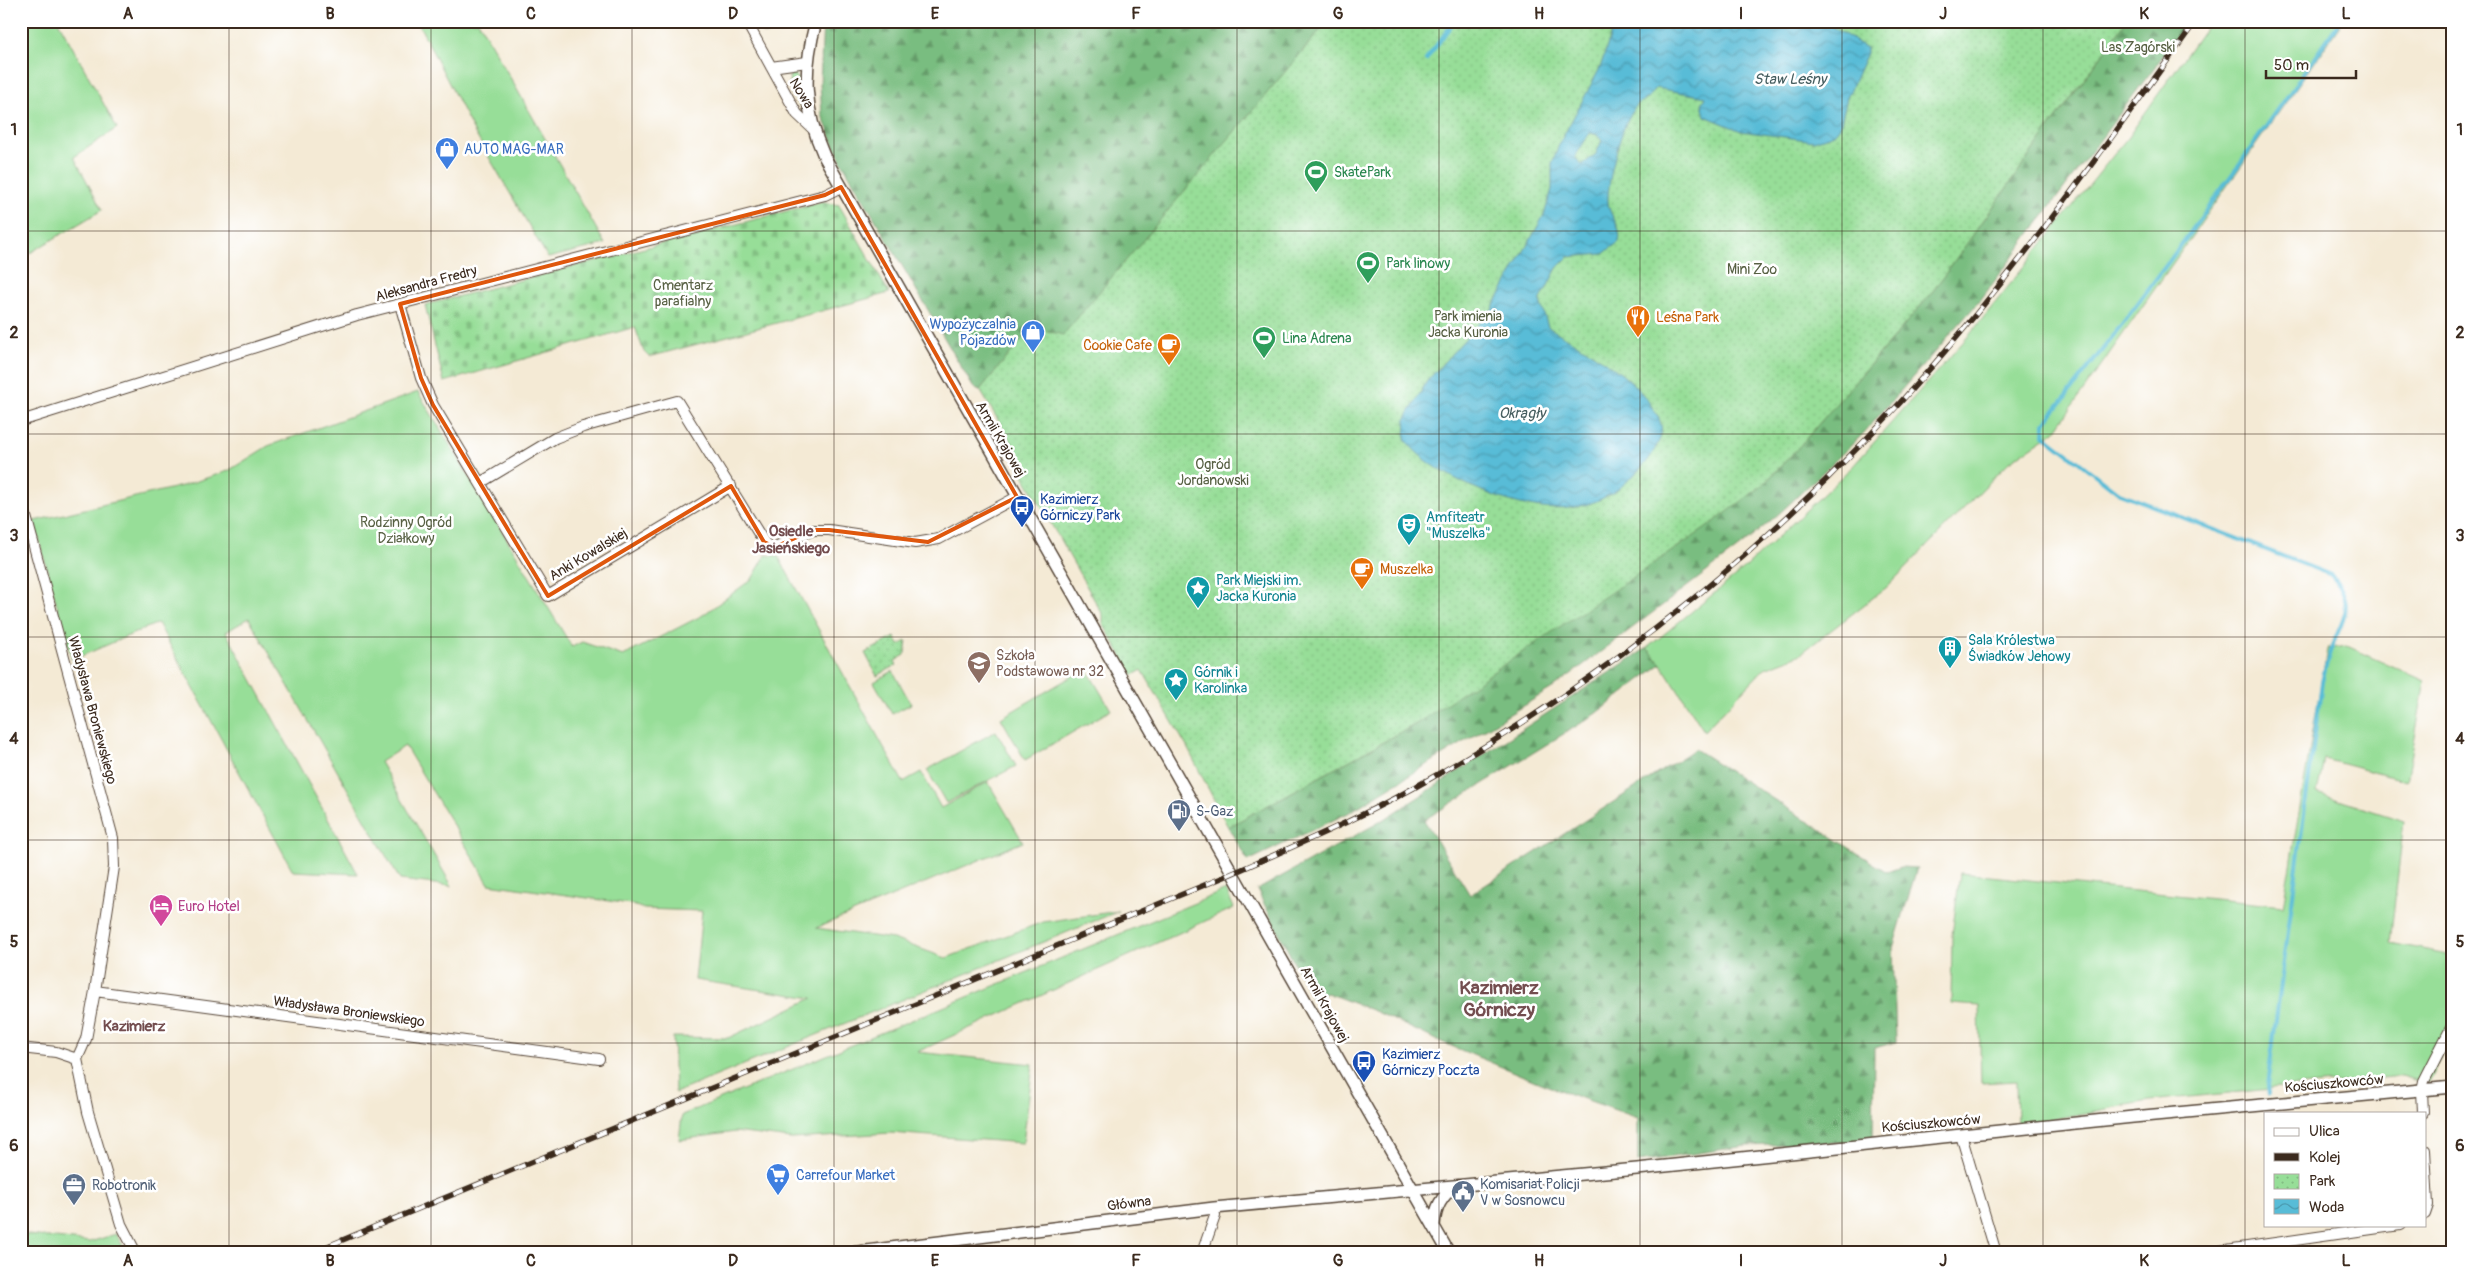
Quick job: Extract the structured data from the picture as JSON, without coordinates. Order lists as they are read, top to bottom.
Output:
{
  "streets": {
    "street": [
      "Nowa",
      "Aleksandra Fredry",
      "Armii Krajowej",
      "Anki Kowalskiej",
      "Władysława Broniewskiego",
      "Kościuszkowców",
      "Główna"
    ]
  },
  "crossings": [
    ["Nowa", "Armii Krajowej"],
    ["Aleksandra Fredry", "Armii Krajowej"],
    ["Aleksandra Fredry", "Anki Kowalskiej"],
    ["Armii Krajowej", "Kościuszkowców"],
    ["Armii Krajowej", "Główna"],
    ["Kościuszkowców", "Główna"]
  ],
  "districts": ["Osiedle Jasieńskiego", "Kazimierz Górniczy", "Kazimierz"],
  "water": ["Staw Leśny", "Okrągły"],
  "parks": [
    "Las Zagórski",
    "Mini Zoo",
    "Cmentarz parafialny",
    "Park imienia Jacka Kuronia",
    "Ogród Jordanowski",
    "Rodzinny Ogród Działkowy"
  ],
  "places": {
    "shop": ["AUTO MAG-MAR", "Wypożyczalnia Pojazdów"],
    "sports": ["SkatePark", "Park linowy", "Lina Adrena"],
    "restaurant": ["Leśna Park"],
    "cafe": ["Cookie Cafe", "Muszelka"],
    "bus stop": ["Kazimierz Górniczy Park", "Kazimierz Górniczy Poczta"],
    "theatre": ["Amfiteatr \"Muszelka\""],
    "place": ["Park Miejski im. Jacka Kuronia", "Górnik i Karolinka"],
    "building": ["Sala Królestwa Świadków Jehowy"],
    "school or university": ["Szkoła Podstawowa nr 32"],
    "fuel station": ["S-Gaz"],
    "hotel": ["Euro Hotel"],
    "supermarket": ["Carrefour Market"],
    "office": ["Robotronik"],
    "public building": ["Komisariat Policji V w Sosnowcu"]
  },
  "legend": [
    "Ulica",
    "Kolej",
    "Park",
    "Woda"
  ],
  "scale_bar": "50 m",
  "grid": {
    "columns": [
      "A",
      "B",
      "C",
      "D",
      "E",
      "F",
      "G",
      "H",
      "I",
      "J",
      "K",
      "L"
    ],
    "rows": [
      "1",
      "2",
      "3",
      "4",
      "5",
      "6"
    ]
  }
}
